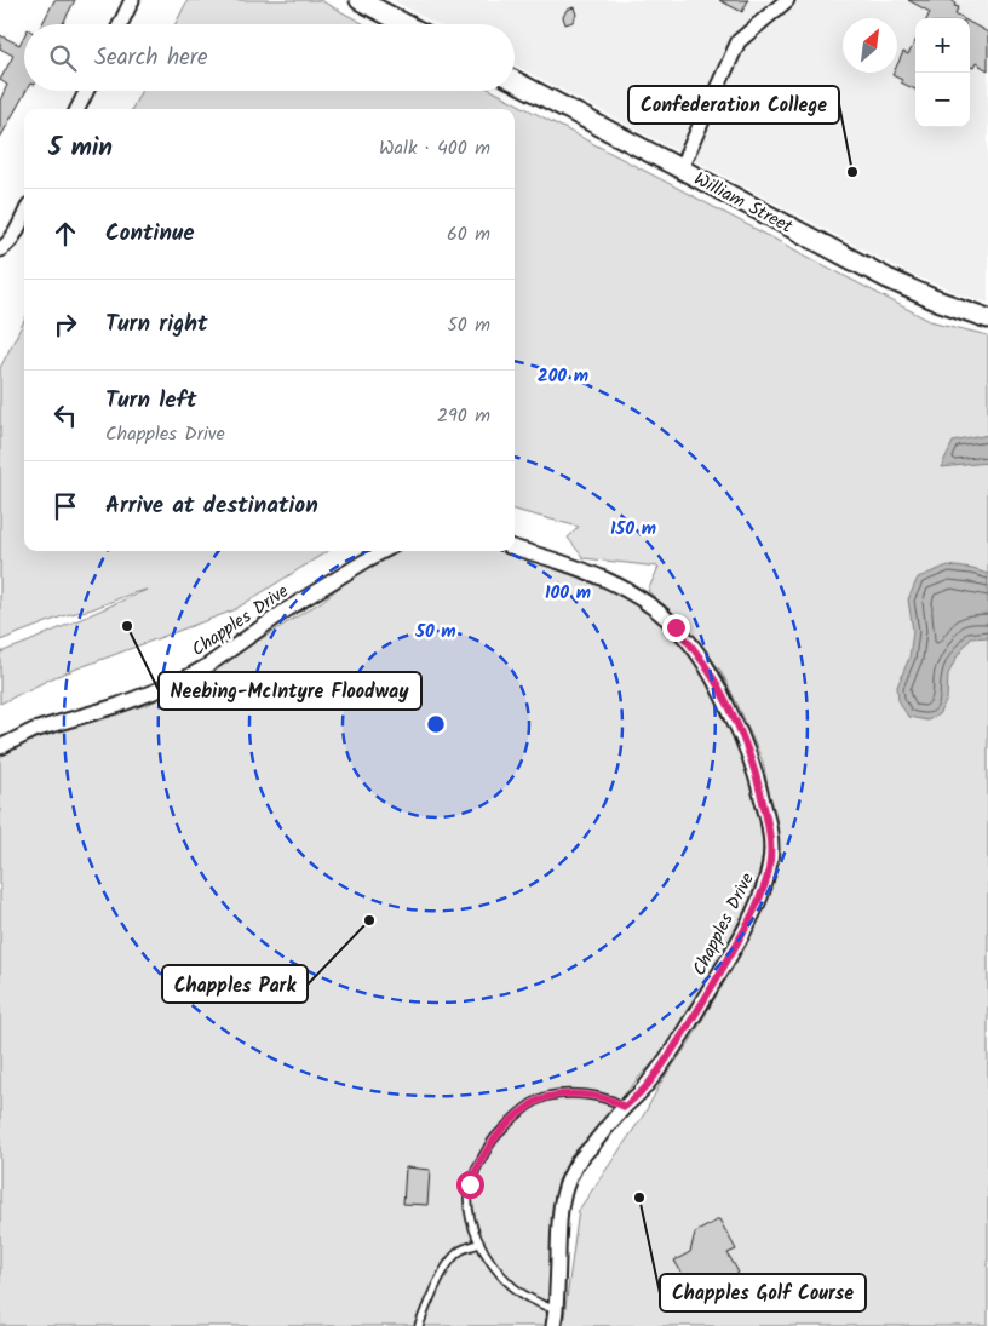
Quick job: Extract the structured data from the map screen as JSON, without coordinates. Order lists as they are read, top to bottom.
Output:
{
  "streets": {
    "street": ["William Street", "Chapples Drive"]
  },
  "places": [
    "Confederation College",
    "Neebing-McIntyre Floodway",
    "Chapples Park",
    "Chapples Golf Course"
  ],
  "north": "top right",
  "page": {
    "map_buttons": ["+", "−"],
    "search": "Search here",
    "heading": ["5 min", "Walk · 400 m"],
    "list": [
      ["Continue", "60 m"],
      ["Turn right", "50 m"],
      ["Turn left", "Chapples Drive", "290 m"],
      "Arrive at destination"
    ]
  },
  "rings": [
    "200 m",
    "150 m",
    "100 m",
    "50 m"
  ]
}
